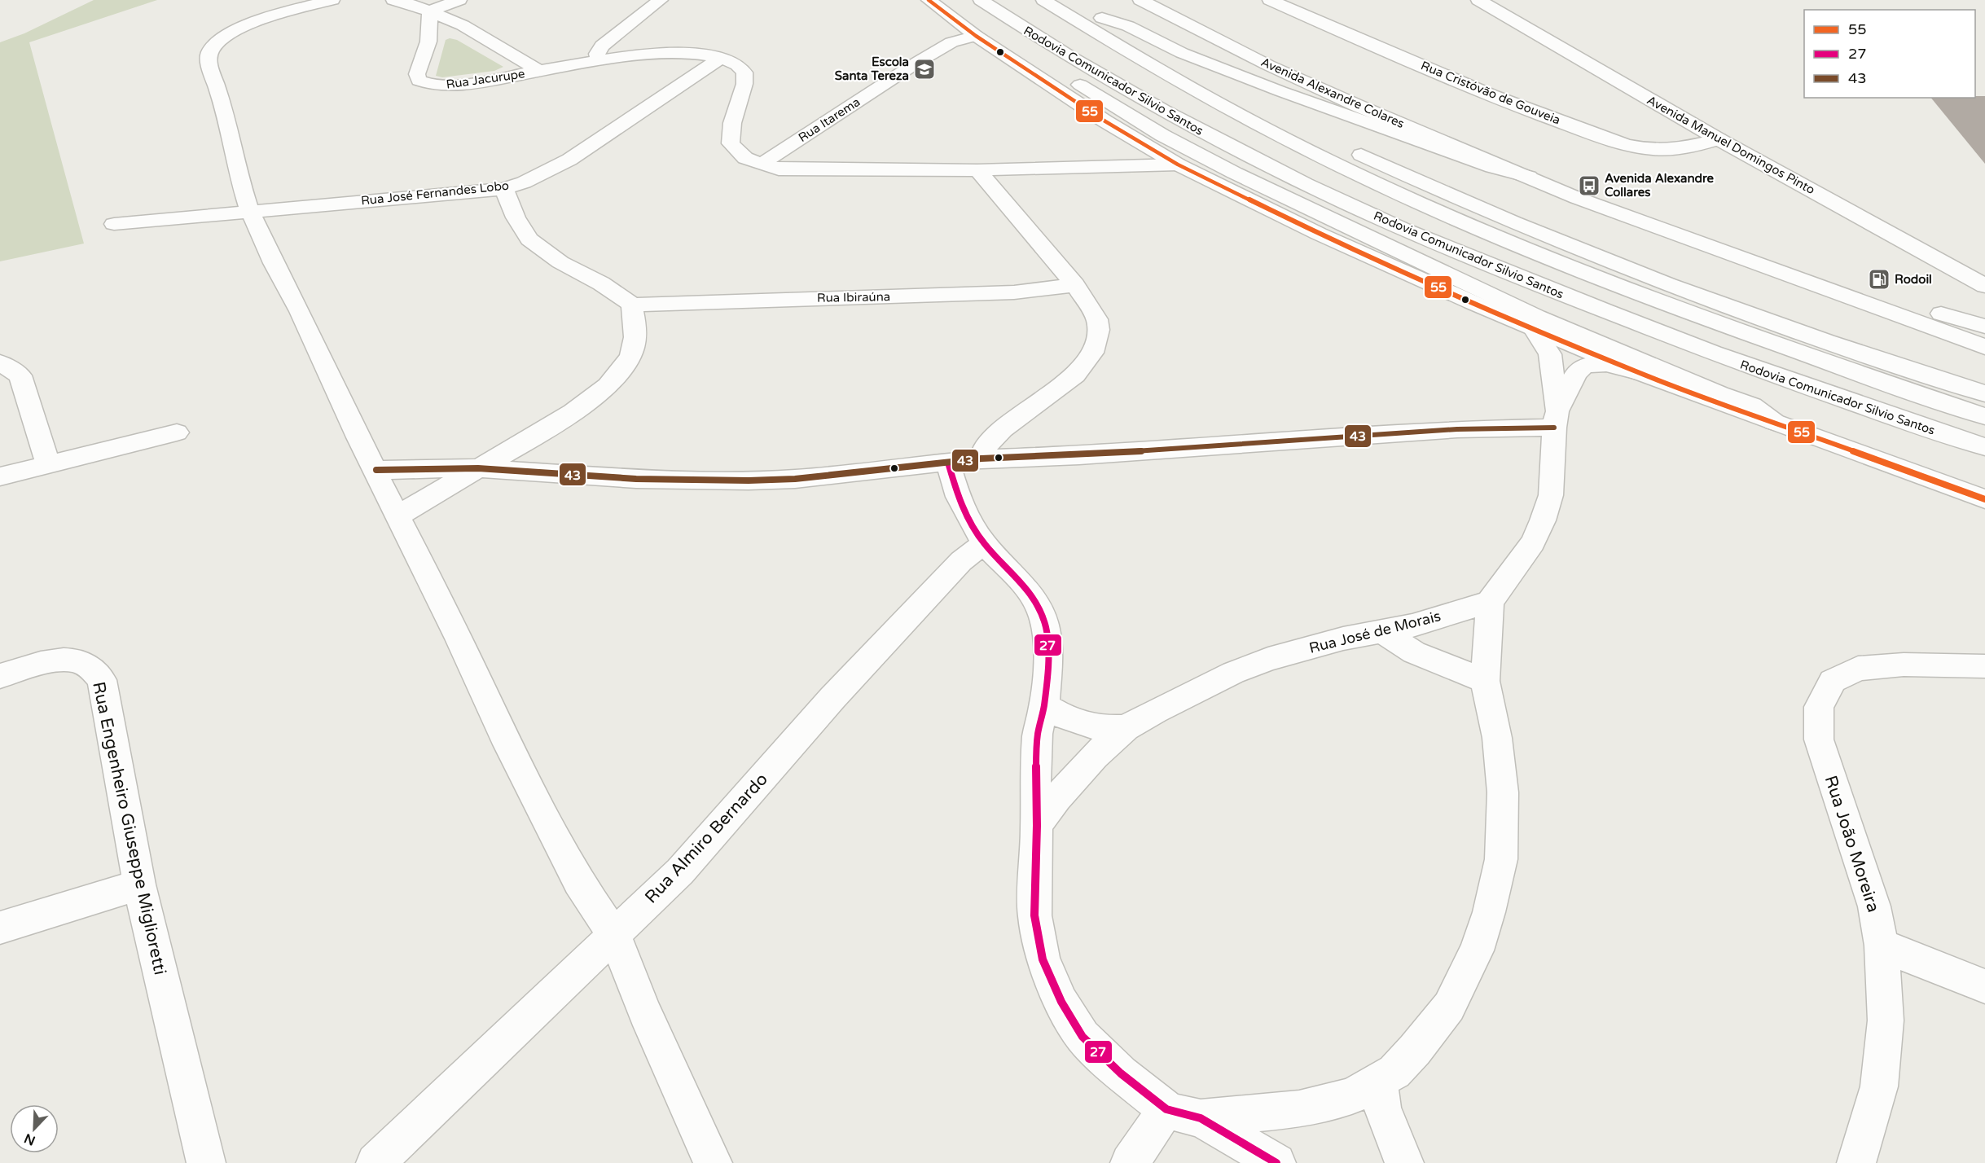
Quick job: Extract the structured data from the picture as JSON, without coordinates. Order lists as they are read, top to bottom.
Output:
{
  "streets": {
    "main road": [
      "Rua Jacurupe",
      "Rodovia Comunicador Silvio Santos",
      "Avenida Alexandre Colares",
      "Rua Cristóvão de Gouveia",
      "Rua Itarema",
      "Avenida Manuel Domingos Pinto",
      "Rua José Fernandes Lobo",
      "Rua Ibiraúna",
      "Rua José de Morais",
      "Rua Engenheiro Giuseppe Miglioretti",
      "Rua Almiro Bernardo",
      "Rua João Moreira"
    ]
  },
  "crossings": [
    ["Rua Cristóvão de Gouveia", "Avenida Manuel Domingos Pinto"]
  ],
  "places": {
    "school or university": ["Escola Santa Tereza"],
    "bus stop": ["Avenida Alexandre Collares"],
    "fuel station": ["Rodoil"]
  },
  "lines": ["transit line 55", "transit line 43", "transit line 27"],
  "legend": ["55", "27", "43"],
  "north": "bottom left"
}
